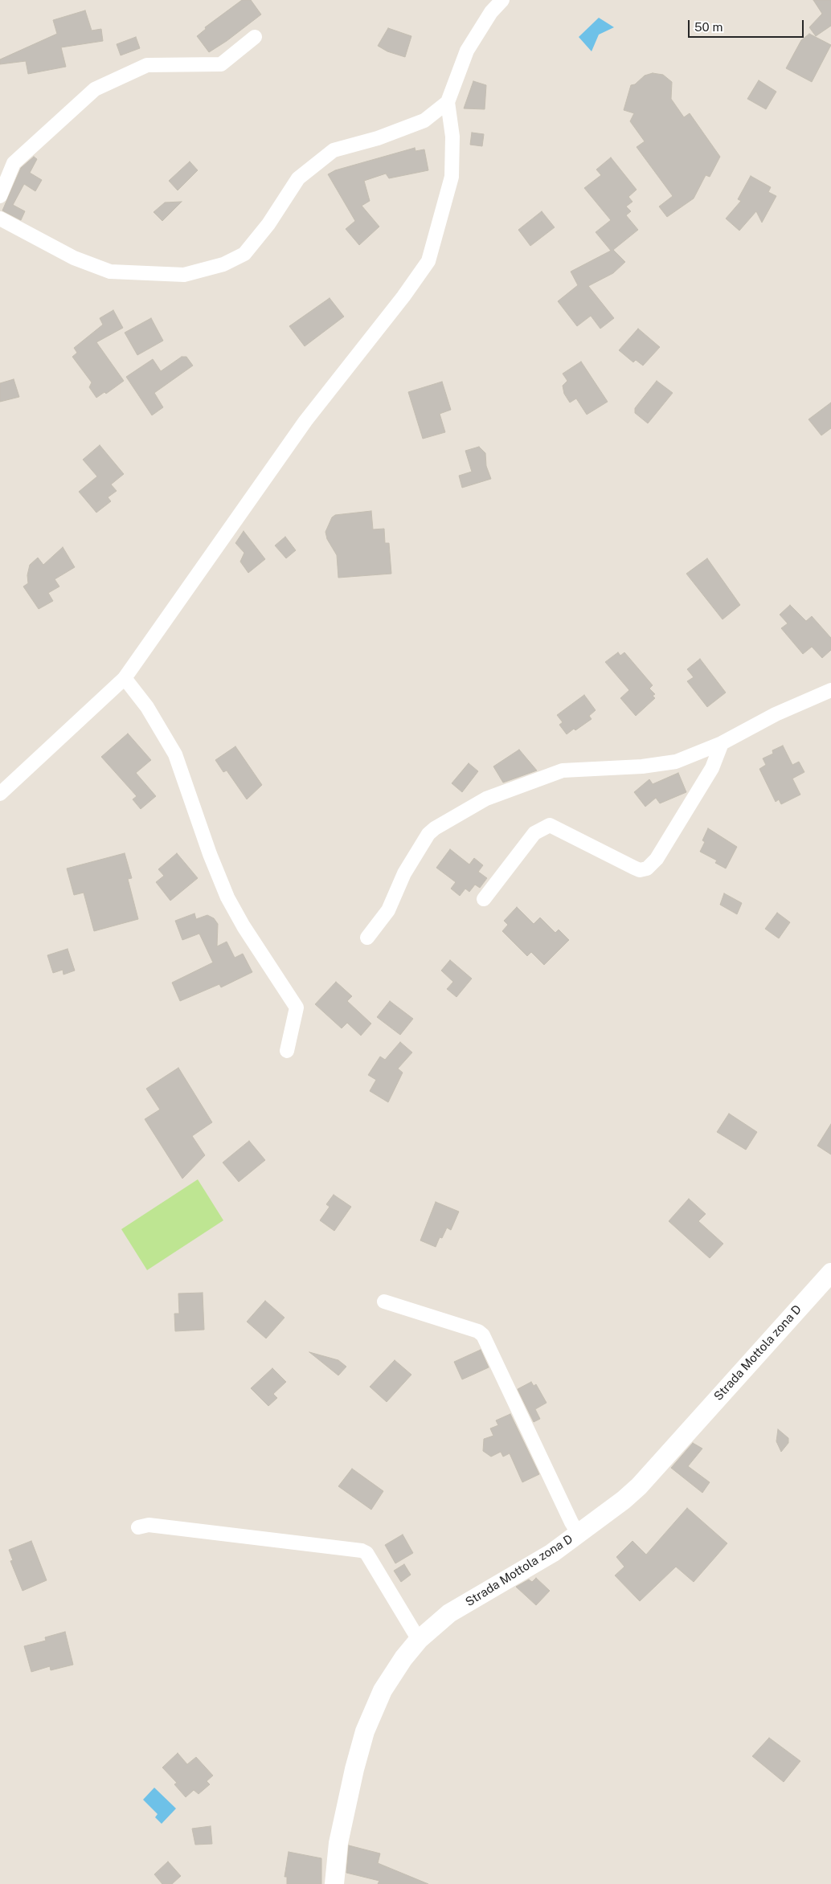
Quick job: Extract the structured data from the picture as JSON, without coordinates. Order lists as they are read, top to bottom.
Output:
{
  "streets": {
    "main road": ["Strada Mottola zona D"]
  },
  "scale_bar": "50 m"
}
